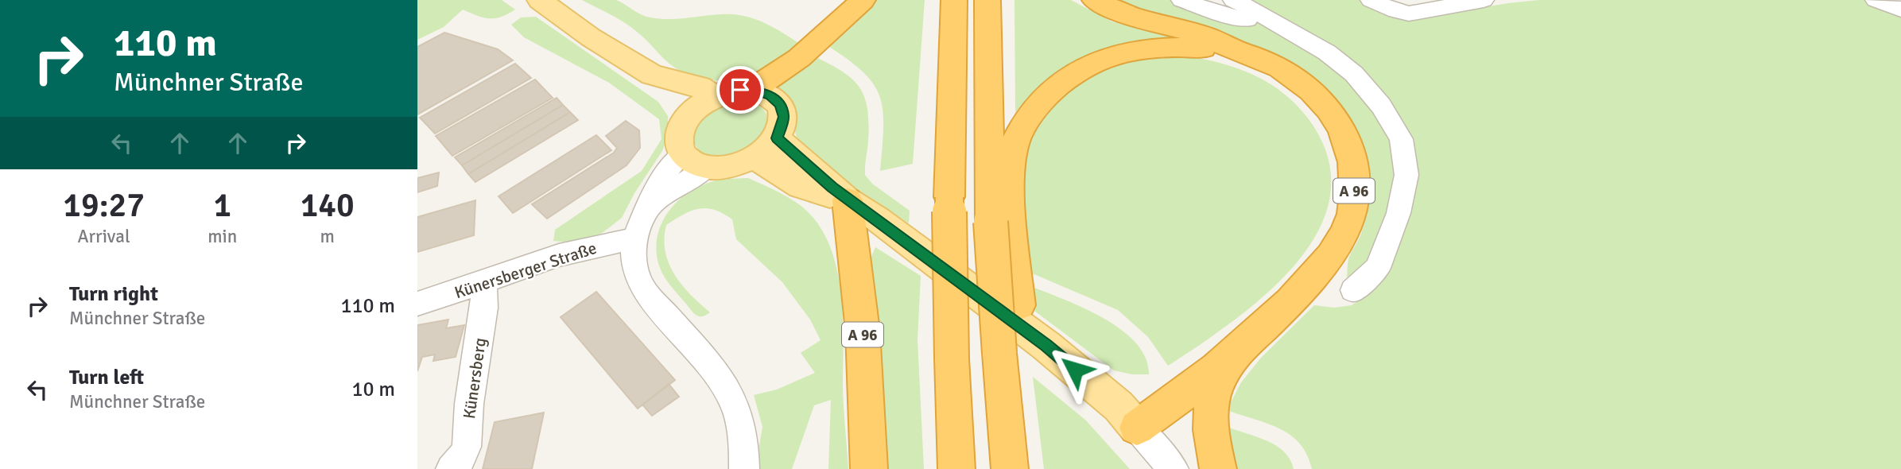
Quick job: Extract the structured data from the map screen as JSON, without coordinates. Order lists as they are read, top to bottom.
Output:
{
  "streets": {
    "highway": ["A 96"],
    "street": ["Künersberger Straße", "Künersberg"]
  },
  "crossings": [
    ["Künersberger Straße", "Künersberg"]
  ],
  "page": {
    "turn": ["110 m", "Münchner Straße"],
    "eta": [
      "19:27",
      "Arrival",
      "1",
      "min",
      "140",
      "m"
    ],
    "list": [
      {
        "name": "Turn right",
        "note": "Münchner Straße",
        "value": "110 m"
      },
      {
        "name": "Turn left",
        "note": "Münchner Straße",
        "value": "10 m"
      }
    ]
  }
}
